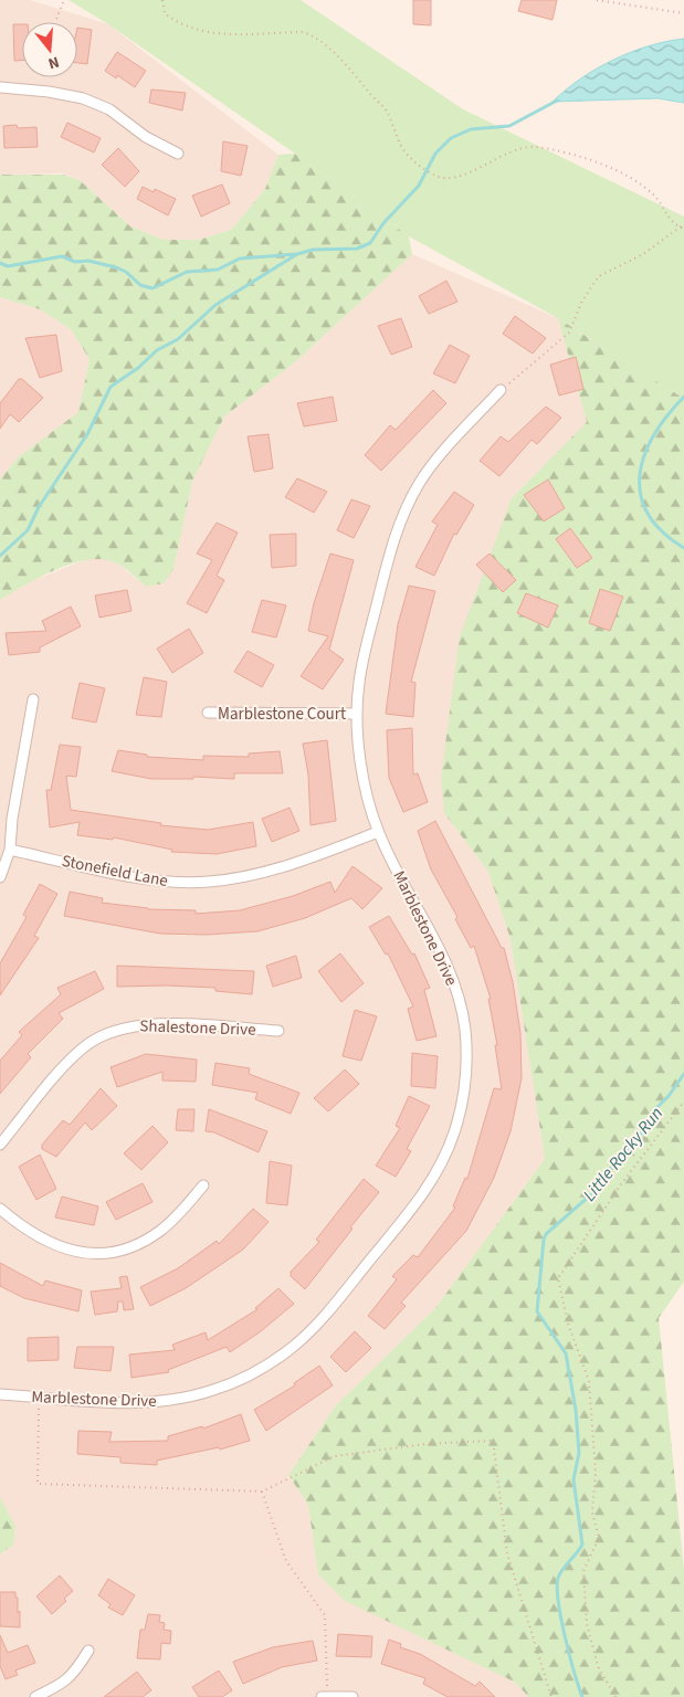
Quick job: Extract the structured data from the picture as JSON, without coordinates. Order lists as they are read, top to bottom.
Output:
{
  "streets": {
    "street": [
      "Marblestone Court",
      "Stonefield Lane",
      "Marblestone Drive",
      "Shalestone Drive"
    ]
  },
  "crossings": [
    ["Marblestone Court", "Marblestone Drive"],
    ["Stonefield Lane", "Marblestone Drive"]
  ],
  "water": ["Little Rocky Run"],
  "north": "bottom"
}
